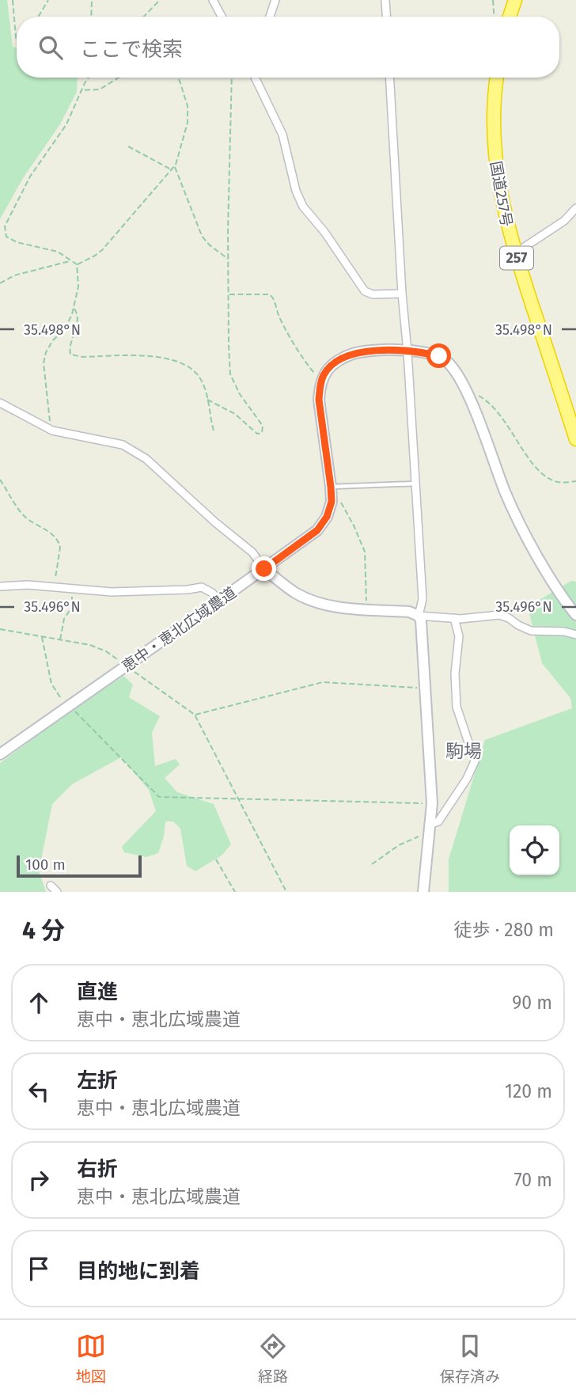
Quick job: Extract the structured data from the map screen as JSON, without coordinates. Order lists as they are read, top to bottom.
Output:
{
  "streets": {
    "highway": ["国道257号", "257"],
    "street": ["恵中・恵北広域農道"]
  },
  "districts": ["駒場"],
  "scale_bar": "100 m",
  "page": {
    "search": "ここで検索",
    "scale": "100 m",
    "heading": ["4 分", "徒歩 · 280 m"],
    "list": [
      ["直進", "恵中・恵北広域農道", "90 m"],
      ["左折", "恵中・恵北広域農道", "120 m"],
      ["右折", "恵中・恵北広域農道", "70 m"],
      "目的地に到着"
    ],
    "nav": ["地図", "経路", "保存済み"]
  },
  "coordinates": ["35.498°N", "35.496°N"]
}
